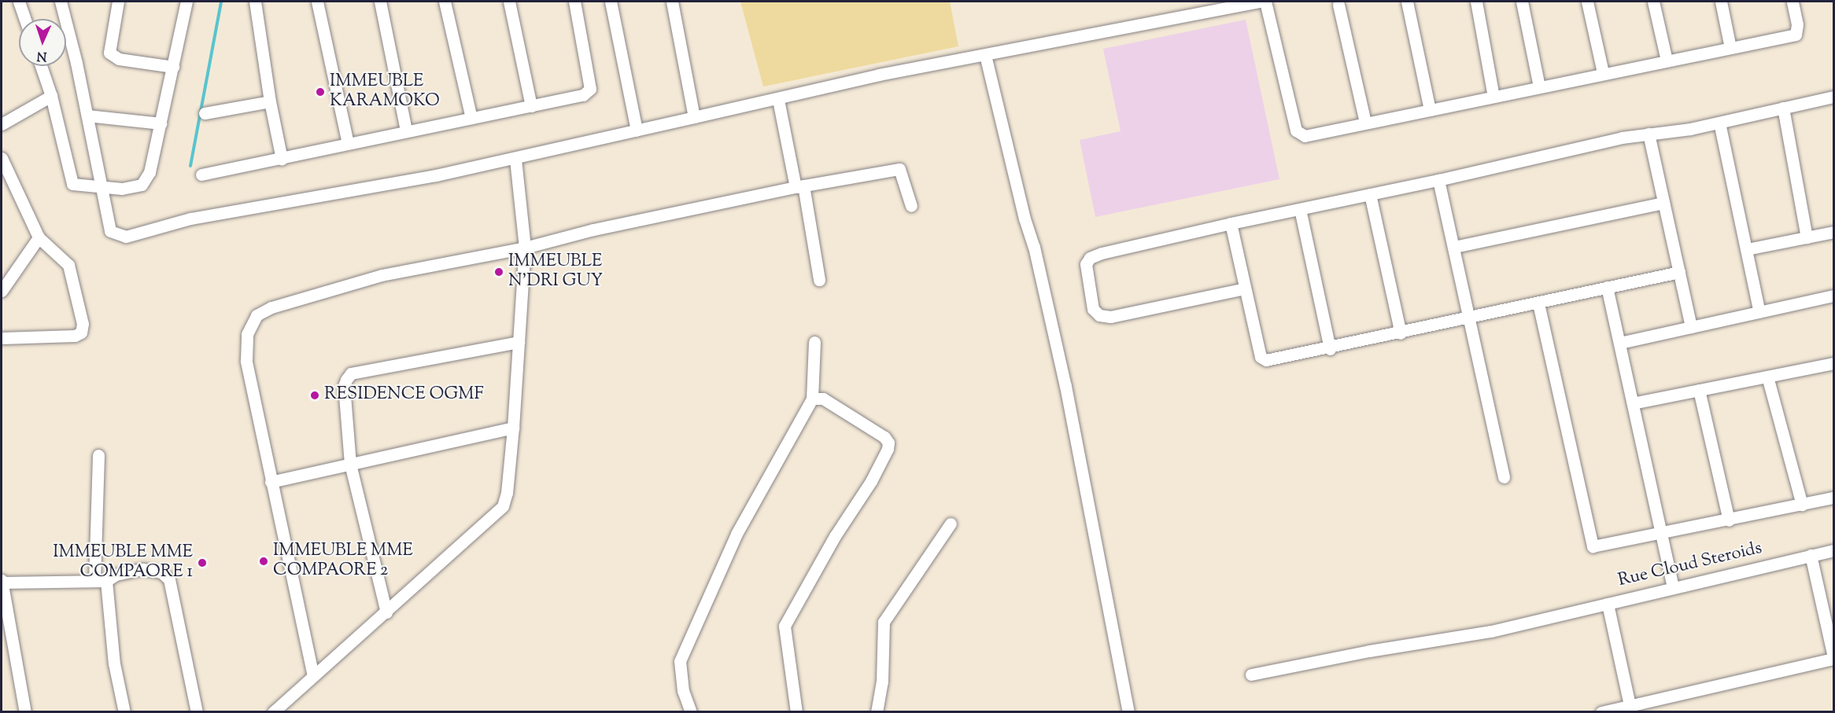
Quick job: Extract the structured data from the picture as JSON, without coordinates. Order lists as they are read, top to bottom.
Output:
{
  "streets": {
    "street": ["Rue Cloud Steroids"]
  },
  "places": [
    "IMMEUBLE KARAMOKO",
    "IMMEUBLE N'DRI GUY",
    "RESIDENCE OGMF",
    "IMMEUBLE MME COMPAORE 2",
    "IMMEUBLE MME COMPAORE 1"
  ],
  "north": "bottom"
}
